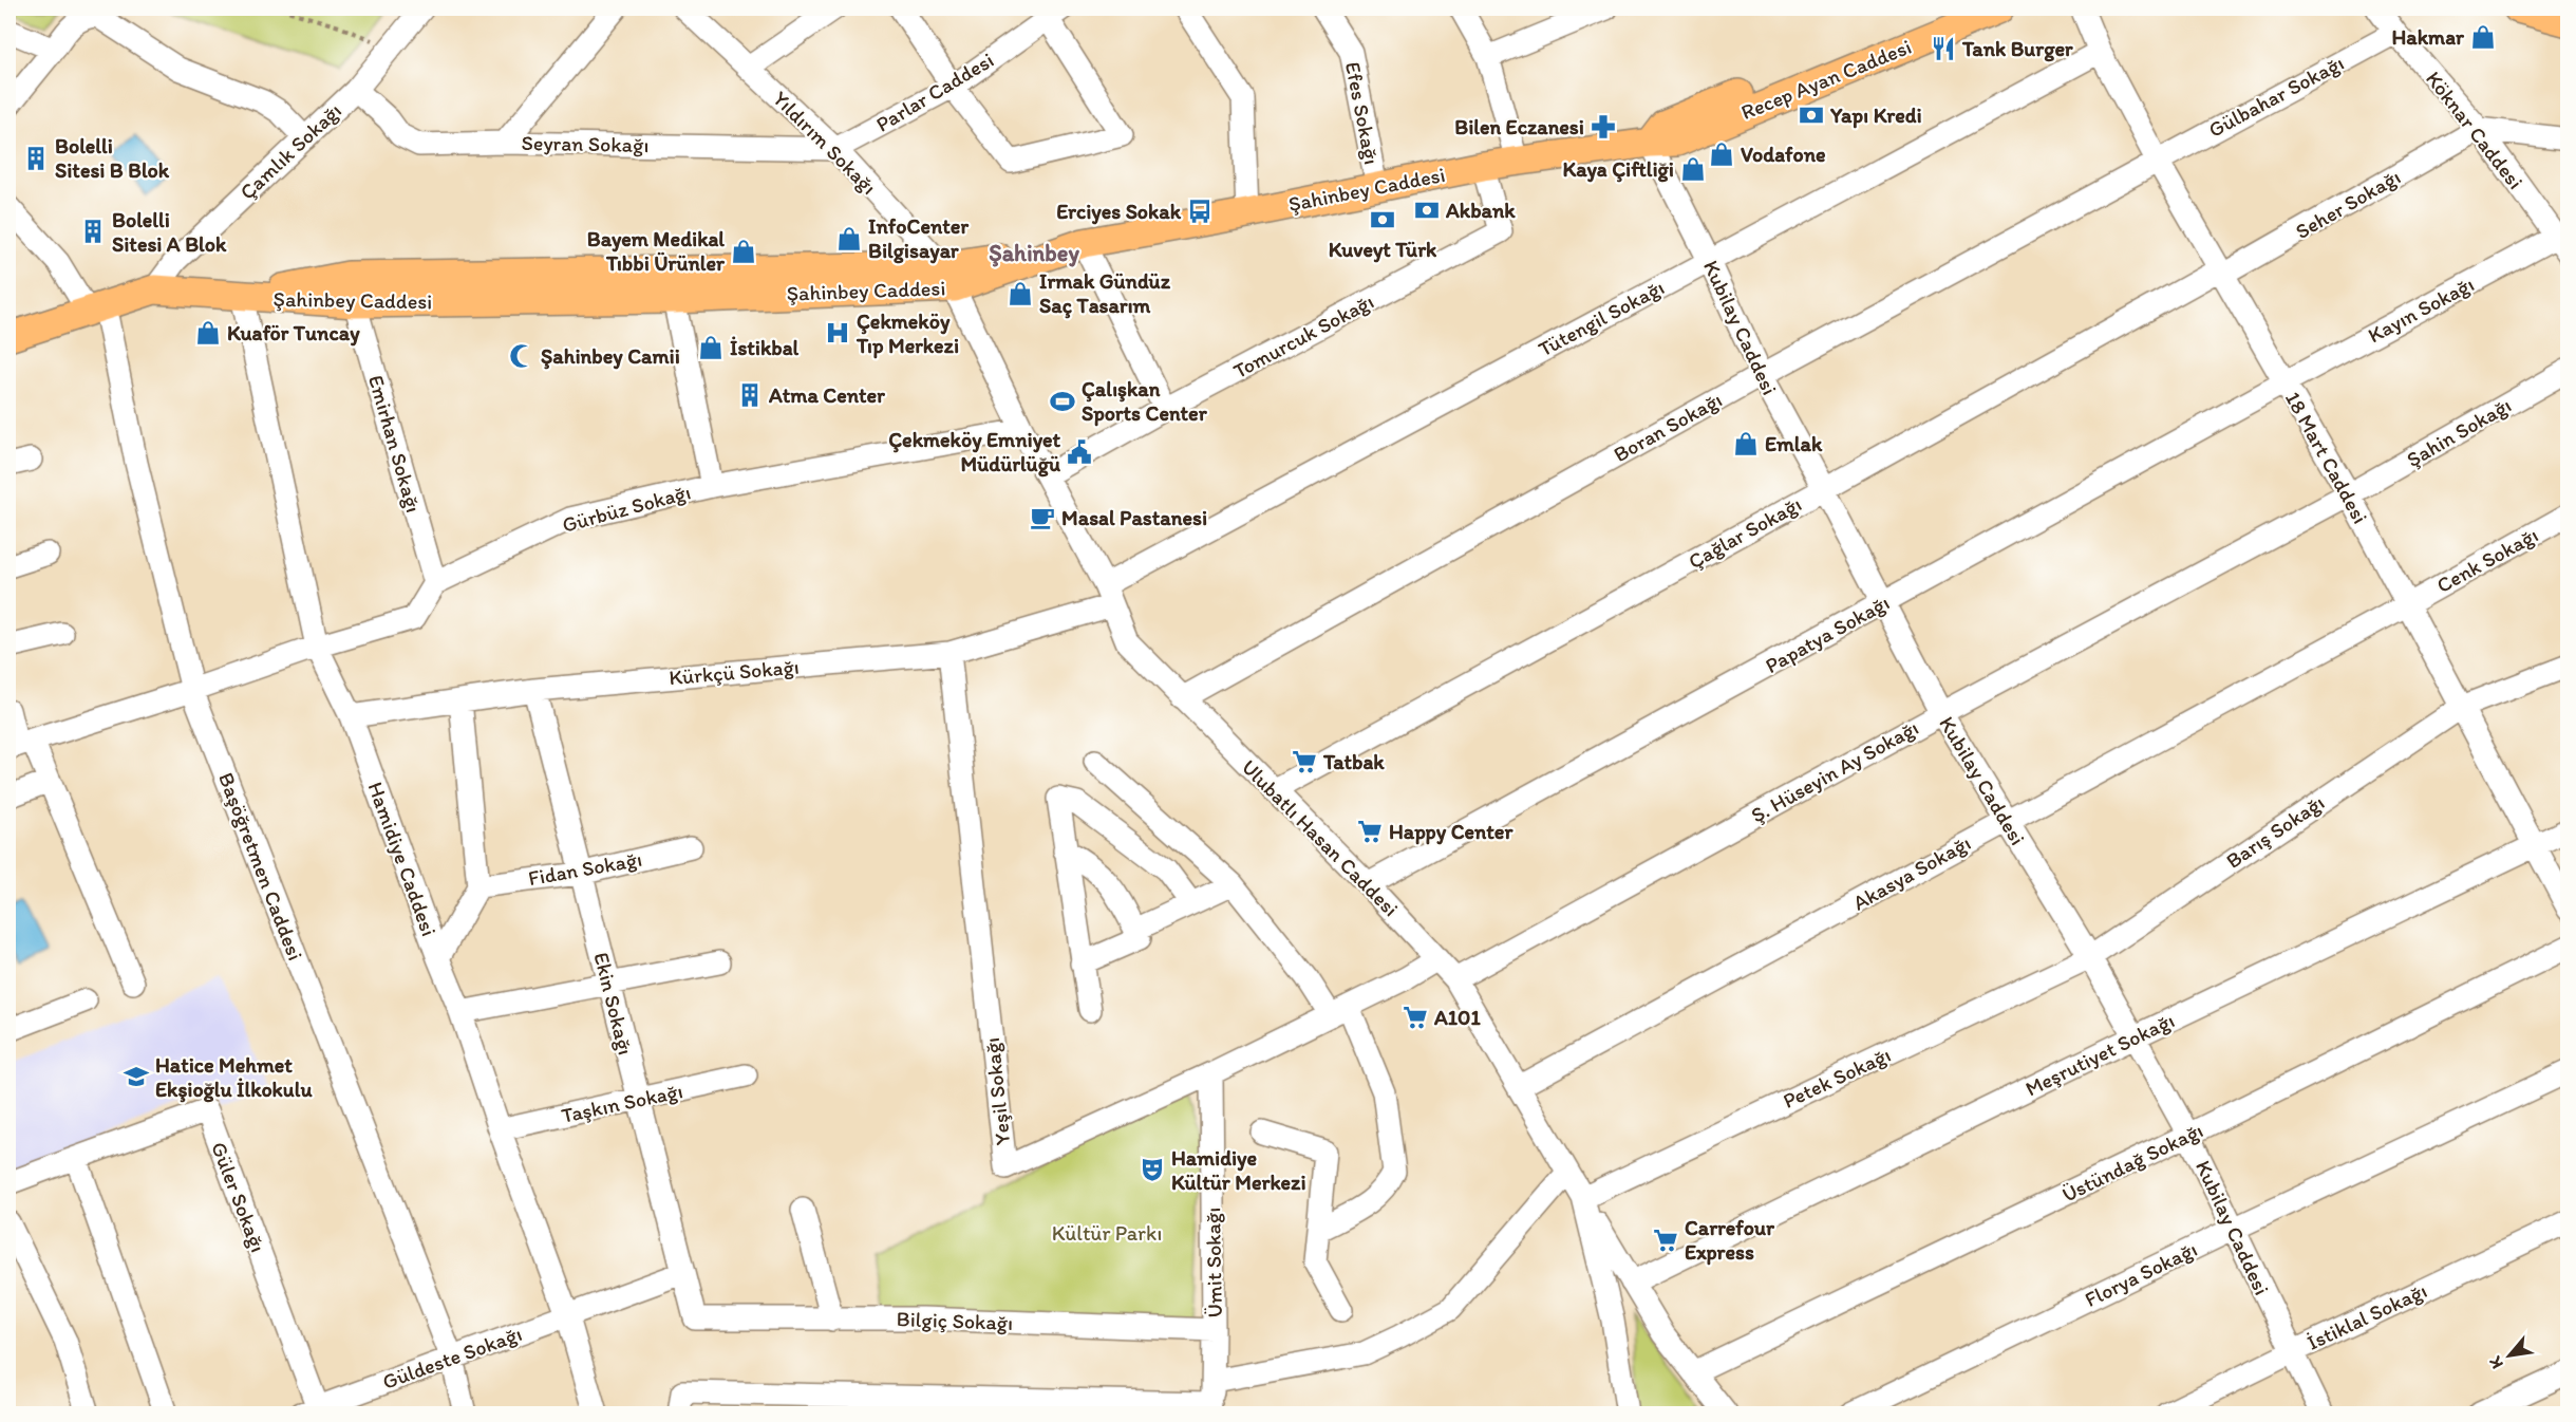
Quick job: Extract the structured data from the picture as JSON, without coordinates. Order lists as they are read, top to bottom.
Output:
{
  "streets": {
    "main road": ["Recep Ayan Caddesi", "Şahinbey Caddesi"],
    "street": [
      "Parlar Caddesi",
      "Gülbahar Sokağı",
      "Efes Sokağı",
      "Köknar Caddesi",
      "Yıldırım Sokağı",
      "Seyran Sokağı",
      "Çamlık Sokağı",
      "Seher Sokağı",
      "Kayın Sokağı",
      "Tütengil Sokağı",
      "Kubilay Caddesi",
      "Tomurcuk Sokağı",
      "Boran Sokağı",
      "Şahin Sokağı",
      "Emirhan Sokağı",
      "18 Mart Caddesi",
      "Gürbüz Sokağı",
      "Çağlar Sokağı",
      "Cenk Sokağı",
      "Papatya Sokağı",
      "Kürkçü Sokağı",
      "Ş. Hüseyin Ay Sokağı",
      "Barış Sokağı",
      "Ulubatlı Hasan Caddesi",
      "Hamidiye Caddesi",
      "Başöğretmen Caddesi",
      "Fidan Sokağı",
      "Akasya Sokağı",
      "Ekin Sokağı",
      "Meşrutiyet Sokağı",
      "Petek Sokağı",
      "Yeşil Sokağı",
      "Taşkın Sokağı",
      "Üstündağ Sokağı",
      "Güler Sokağı",
      "Ümit Sokağı",
      "Florya Sokağı",
      "İstiklal Sokağı",
      "Bilgiç Sokağı",
      "Güldeste Sokağı"
    ]
  },
  "crossings": [
    ["Recep Ayan Caddesi", "Şahinbey Caddesi"],
    ["Recep Ayan Caddesi", "Kubilay Caddesi"],
    ["Parlar Caddesi", "Yıldırım Sokağı"],
    ["Parlar Caddesi", "Seyran Sokağı"],
    ["Gülbahar Sokağı", "Köknar Caddesi"],
    ["Gülbahar Sokağı", "Boran Sokağı"],
    ["Gülbahar Sokağı", "18 Mart Caddesi"],
    ["Efes Sokağı", "Şahinbey Caddesi"],
    ["Köknar Caddesi", "Seher Sokağı"],
    ["Köknar Caddesi", "Kayın Sokağı"],
    ["Yıldırım Sokağı", "Seyran Sokağı"],
    ["Yıldırım Sokağı", "Şahinbey Caddesi"],
    ["Yıldırım Sokağı", "Ulubatlı Hasan Caddesi"],
    ["Seyran Sokağı", "Çamlık Sokağı"],
    ["Çamlık Sokağı", "Şahinbey Caddesi"],
    ["Şahinbey Caddesi", "Kubilay Caddesi"],
    ["Şahinbey Caddesi", "Tomurcuk Sokağı"],
    ["Şahinbey Caddesi", "Emirhan Sokağı"],
    ["Şahinbey Caddesi", "Ulubatlı Hasan Caddesi"],
    ["Şahinbey Caddesi", "Hamidiye Caddesi"],
    ["Şahinbey Caddesi", "Başöğretmen Caddesi"],
    ["Seher Sokağı", "18 Mart Caddesi"],
    ["Seher Sokağı", "Çağlar Sokağı"],
    ["Kayın Sokağı", "18 Mart Caddesi"],
    ["Kayın Sokağı", "Papatya Sokağı"],
    ["Tütengil Sokağı", "Kubilay Caddesi"],
    ["Tütengil Sokağı", "18 Mart Caddesi"],
    ["Tütengil Sokağı", "Kürkçü Sokağı"],
    ["Tütengil Sokağı", "Ulubatlı Hasan Caddesi"],
    ["Kubilay Caddesi", "Boran Sokağı"],
    ["Kubilay Caddesi", "Çağlar Sokağı"],
    ["Kubilay Caddesi", "Papatya Sokağı"],
    ["Kubilay Caddesi", "Ş. Hüseyin Ay Sokağı"],
    ["Kubilay Caddesi", "Barış Sokağı"],
    ["Kubilay Caddesi", "Akasya Sokağı"],
    ["Kubilay Caddesi", "Meşrutiyet Sokağı"],
    ["Kubilay Caddesi", "Petek Sokağı"],
    ["Kubilay Caddesi", "Üstündağ Sokağı"],
    ["Kubilay Caddesi", "Florya Sokağı"],
    ["Kubilay Caddesi", "İstiklal Sokağı"],
    ["Tomurcuk Sokağı", "Ulubatlı Hasan Caddesi"],
    ["Boran Sokağı", "18 Mart Caddesi"],
    ["Boran Sokağı", "Ulubatlı Hasan Caddesi"],
    ["Şahin Sokağı", "18 Mart Caddesi"],
    ["Şahin Sokağı", "Ş. Hüseyin Ay Sokağı"],
    ["Emirhan Sokağı", "Gürbüz Sokağı"],
    ["18 Mart Caddesi", "Çağlar Sokağı"],
    ["18 Mart Caddesi", "Cenk Sokağı"],
    ["18 Mart Caddesi", "Papatya Sokağı"],
    ["18 Mart Caddesi", "Ş. Hüseyin Ay Sokağı"],
    ["18 Mart Caddesi", "Barış Sokağı"],
    ["18 Mart Caddesi", "Akasya Sokağı"],
    ["18 Mart Caddesi", "Meşrutiyet Sokağı"],
    ["Gürbüz Sokağı", "Ulubatlı Hasan Caddesi"],
    ["Çağlar Sokağı", "Ulubatlı Hasan Caddesi"],
    ["Cenk Sokağı", "Akasya Sokağı"],
    ["Papatya Sokağı", "Ulubatlı Hasan Caddesi"],
    ["Kürkçü Sokağı", "Ulubatlı Hasan Caddesi"],
    ["Kürkçü Sokağı", "Hamidiye Caddesi"],
    ["Kürkçü Sokağı", "Ekin Sokağı"],
    ["Kürkçü Sokağı", "Yeşil Sokağı"],
    ["Ş. Hüseyin Ay Sokağı", "Ulubatlı Hasan Caddesi"],
    ["Barış Sokağı", "Petek Sokağı"],
    ["Ulubatlı Hasan Caddesi", "Akasya Sokağı"],
    ["Ulubatlı Hasan Caddesi", "Petek Sokağı"],
    ["Ulubatlı Hasan Caddesi", "Yeşil Sokağı"],
    ["Hamidiye Caddesi", "Taşkın Sokağı"],
    ["Hamidiye Caddesi", "Güldeste Sokağı"],
    ["Başöğretmen Caddesi", "Güldeste Sokağı"],
    ["Fidan Sokağı", "Ekin Sokağı"],
    ["Ekin Sokağı", "Taşkın Sokağı"],
    ["Ekin Sokağı", "Bilgiç Sokağı"],
    ["Ekin Sokağı", "Güldeste Sokağı"],
    ["Yeşil Sokağı", "Ümit Sokağı"],
    ["Güler Sokağı", "Güldeste Sokağı"],
    ["Ümit Sokağı", "Bilgiç Sokağı"]
  ],
  "districts": ["Şahinbey"],
  "parks": ["Kültür Parkı"],
  "places": {
    "shop": [
      "Hakmar",
      "Vodafone",
      "Kaya Çiftliği",
      "InfoCenter Bilgisayar",
      "Bayem Medikal Tıbbi Ürünler",
      "Irmak Gündüz Saç Tasarım",
      "Kuaför Tuncay",
      "İstikbal",
      "Emlak"
    ],
    "restaurant": ["Tank Burger"],
    "bank": ["Yapı Kredi", "Akbank", "Kuveyt Türk"],
    "pharmacy": ["Bilen Eczanesi"],
    "building": ["Bolelli Sitesi B Blok", "Bolelli Sitesi A Blok", "Atma Center"],
    "bus stop": ["Erciyes Sokak"],
    "hospital": ["Çekmeköy Tıp Merkezi"],
    "mosque": ["Şahinbey Camii"],
    "sports": ["Çalışkan Sports Center"],
    "public building": ["Çekmeköy Emniyet Müdürlüğü"],
    "cafe": ["Masal Pastanesi"],
    "supermarket": [
      "Tatbak",
      "Happy Center",
      "A101",
      "Carrefour Express"
    ],
    "school or university": ["Hatice Mehmet Ekşioğlu İlkokulu"],
    "theatre": ["Hamidiye Kültür Merkezi"]
  },
  "north": "bottom left"
}
